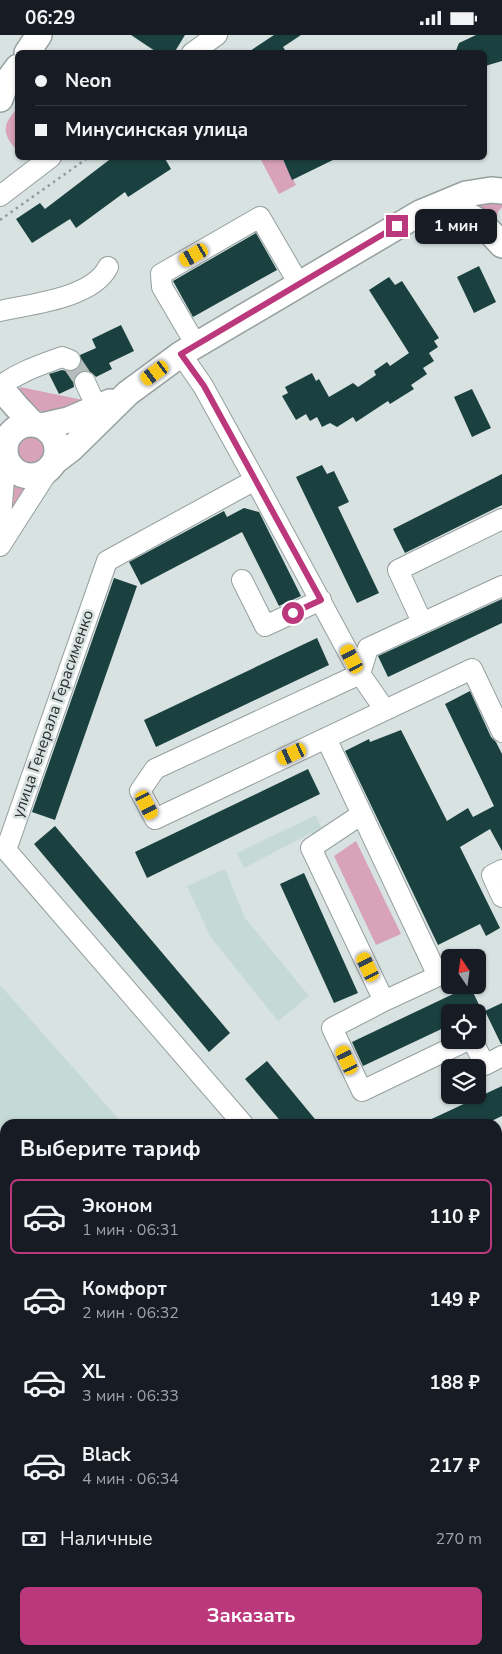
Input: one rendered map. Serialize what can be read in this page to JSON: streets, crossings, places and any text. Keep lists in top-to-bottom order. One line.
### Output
{"streets":{"street":["улица Генерала Герасименко"]},"north":"top","page":{"status":"06:29","banner":["Neon","Минусинская улица"],"bubble":"1 мин","heading":"Выберите тариф","list":[{"name":"Эконом","note":"1 мин · 06:31","value":"110 ₽"},{"name":"Комфорт","note":"2 мин · 06:32","value":"149 ₽"},{"name":"XL","note":"3 мин · 06:33","value":"188 ₽"},{"name":"Black","note":"4 мин · 06:34","value":"217 ₽"}],"pay":["Наличные","270 m"],"buttons":"Заказать"}}
